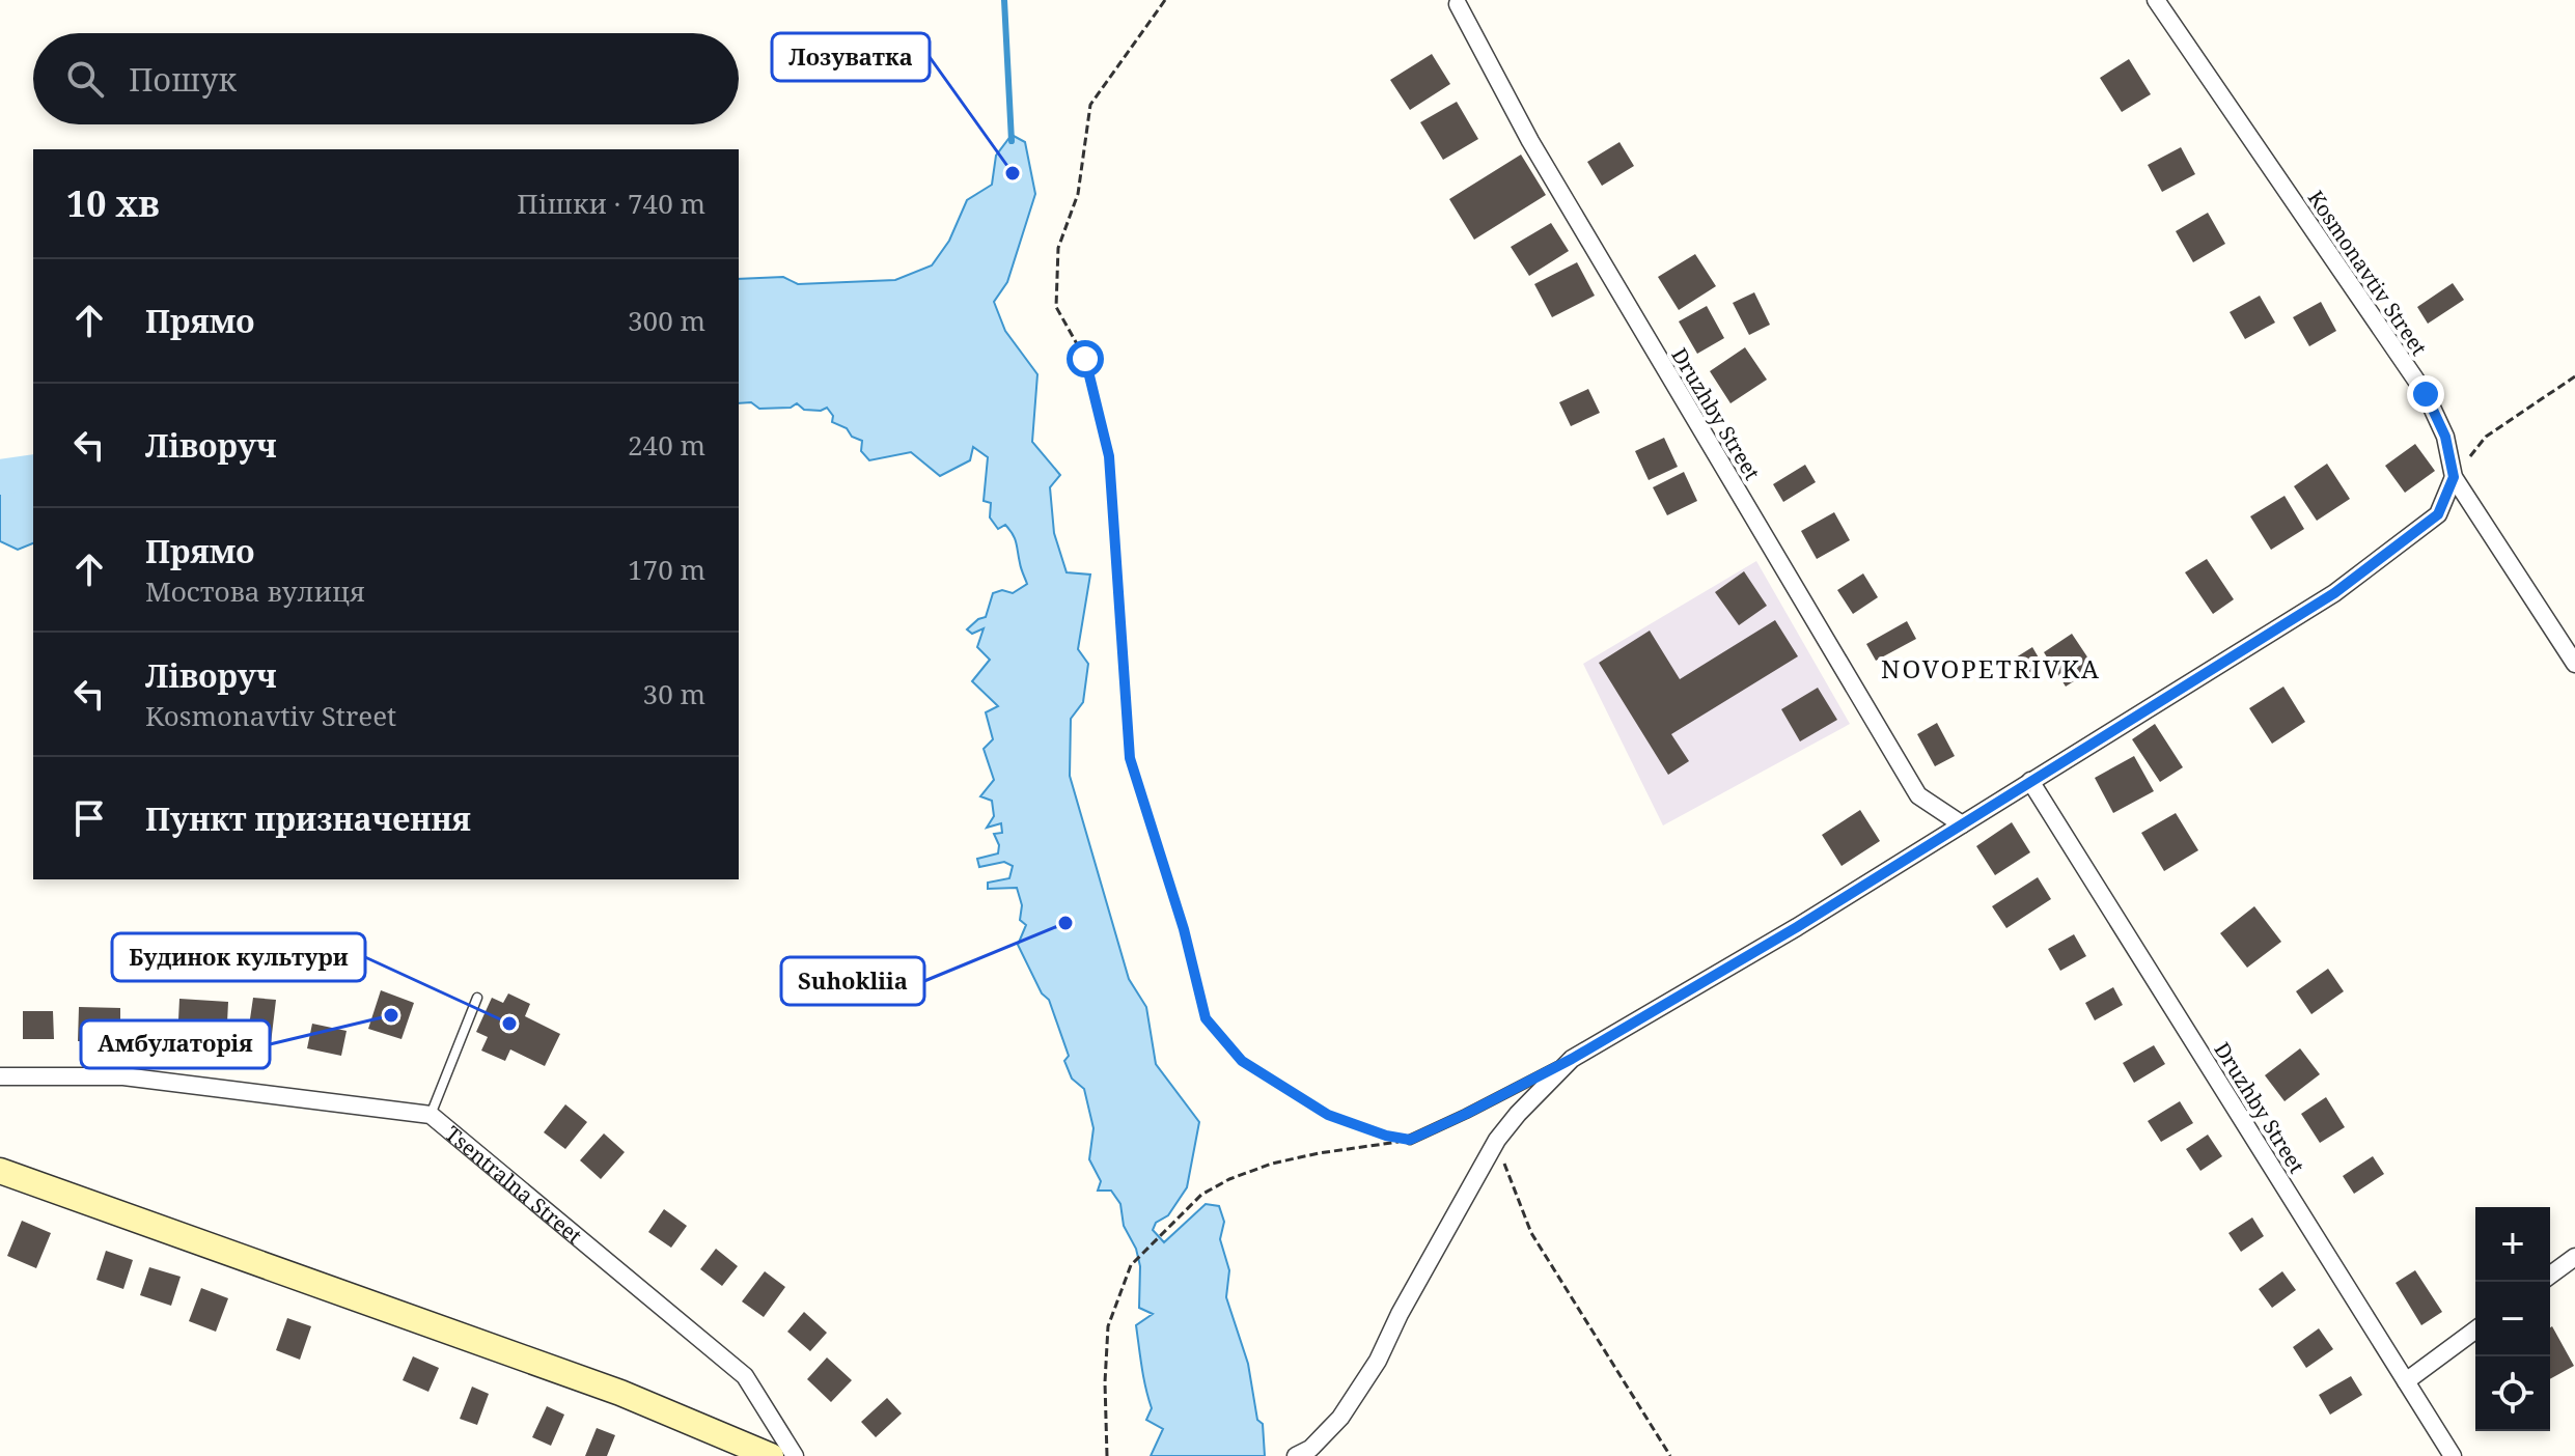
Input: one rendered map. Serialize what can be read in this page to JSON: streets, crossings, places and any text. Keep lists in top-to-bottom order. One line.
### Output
{"streets":{"street":["Kosmonavtiv Street","Druzhby Street","Tsentralna Street"]},"districts":["NOVOPETRIVKA"],"places":["Лозуватка","Suhokliia","Амбулаторія","Будинок культури"],"page":{"search":"Пошук","heading":["10 хв","Пішки · 740 m"],"list":[["Прямо","300 m"],["Ліворуч","240 m"],["Прямо","Мостова вулиця","170 m"],["Ліворуч","Kosmonavtiv Street","30 m"],"Пункт призначення"],"map_buttons":["+","−"]}}
